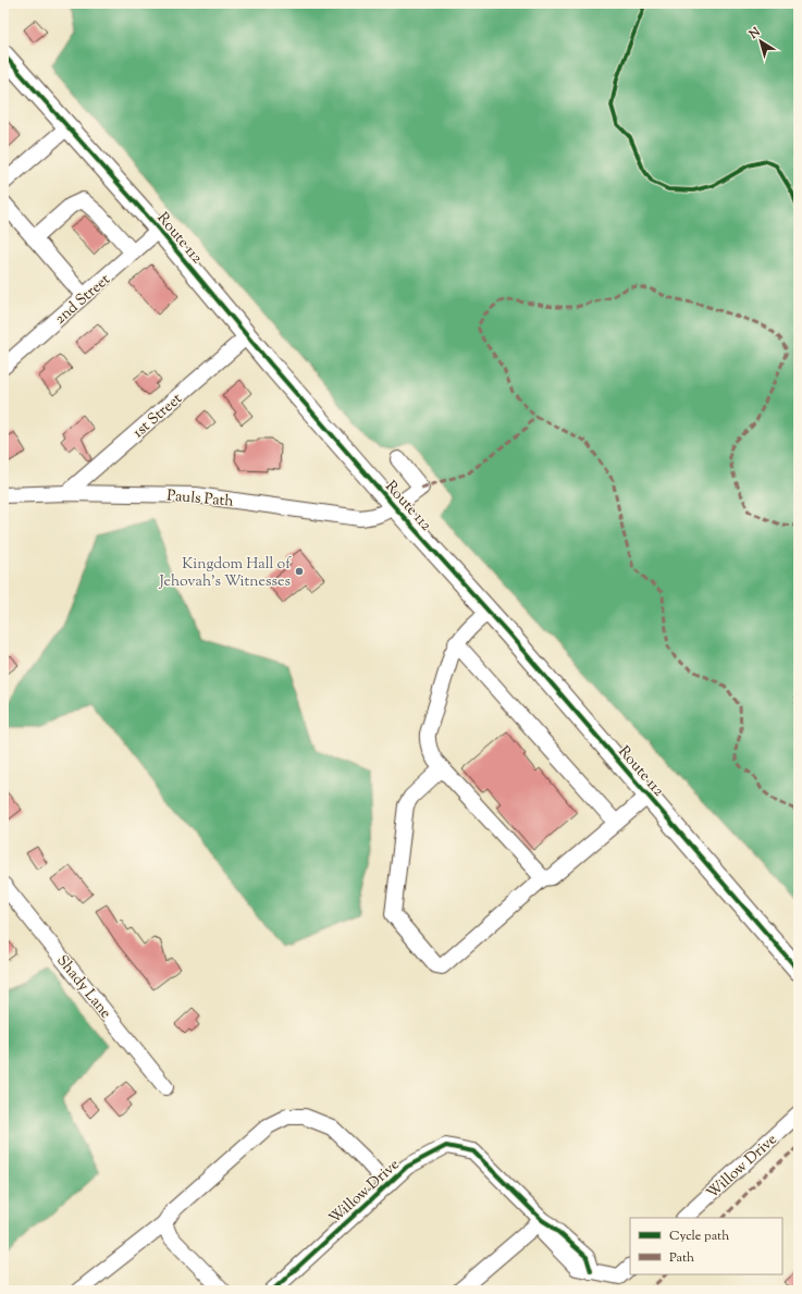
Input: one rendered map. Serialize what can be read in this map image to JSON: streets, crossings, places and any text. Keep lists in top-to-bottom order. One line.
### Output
{"streets":{"main road":["Route 112"],"street":["2nd Street","1st Street","Pauls Path","Shady Lane","Willow Drive"]},"crossings":[["Route 112","2nd Street"],["Route 112","1st Street"],["Route 112","Pauls Path"],["1st Street","Pauls Path"]],"places":["Kingdom Hall of Jehovah’s Witnesses"],"legend":["Cycle path","Path"],"north":"top left"}
